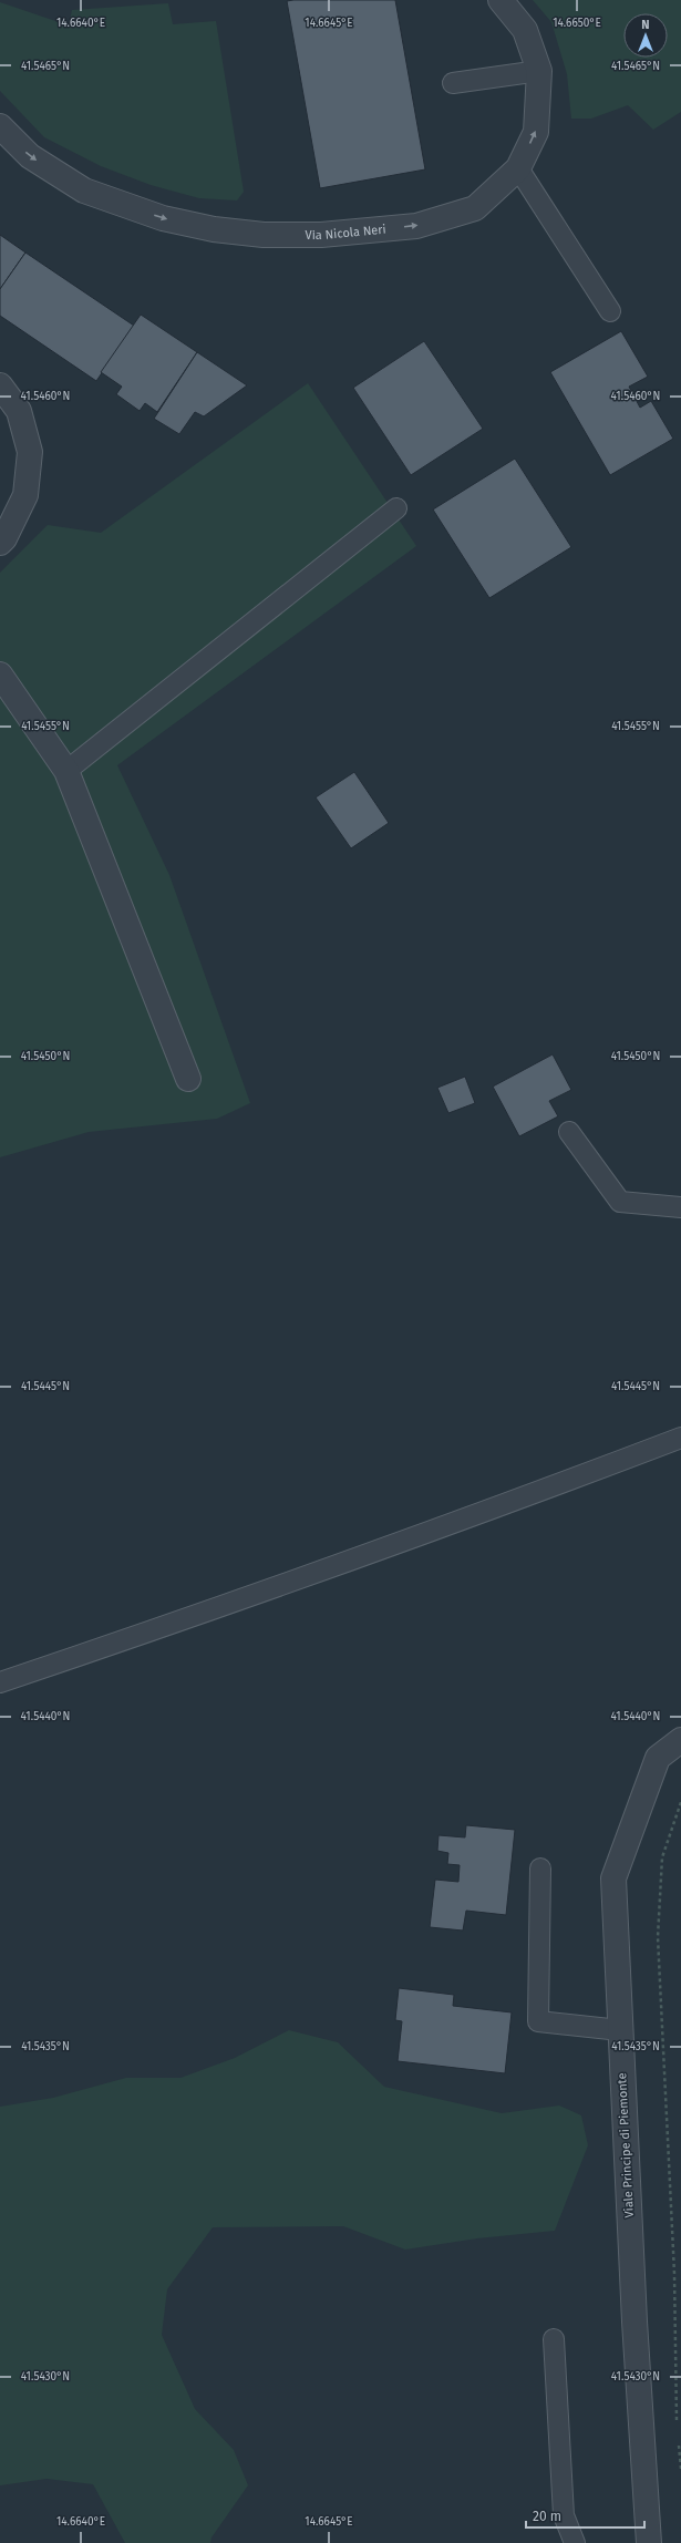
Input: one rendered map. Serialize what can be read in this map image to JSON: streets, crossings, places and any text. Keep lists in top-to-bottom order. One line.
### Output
{"streets":{"street":["Via Nicola Neri","Viale Principe di Piemonte"]},"one_way":["Via Nicola Neri"],"scale_bar":"20 m","north":"top","coordinates":["14.6640°E","14.6645°E","14.6650°E","41.5465°N","41.5460°N","41.5455°N","41.5450°N","41.5445°N","41.5440°N","41.5435°N","41.5430°N"]}
